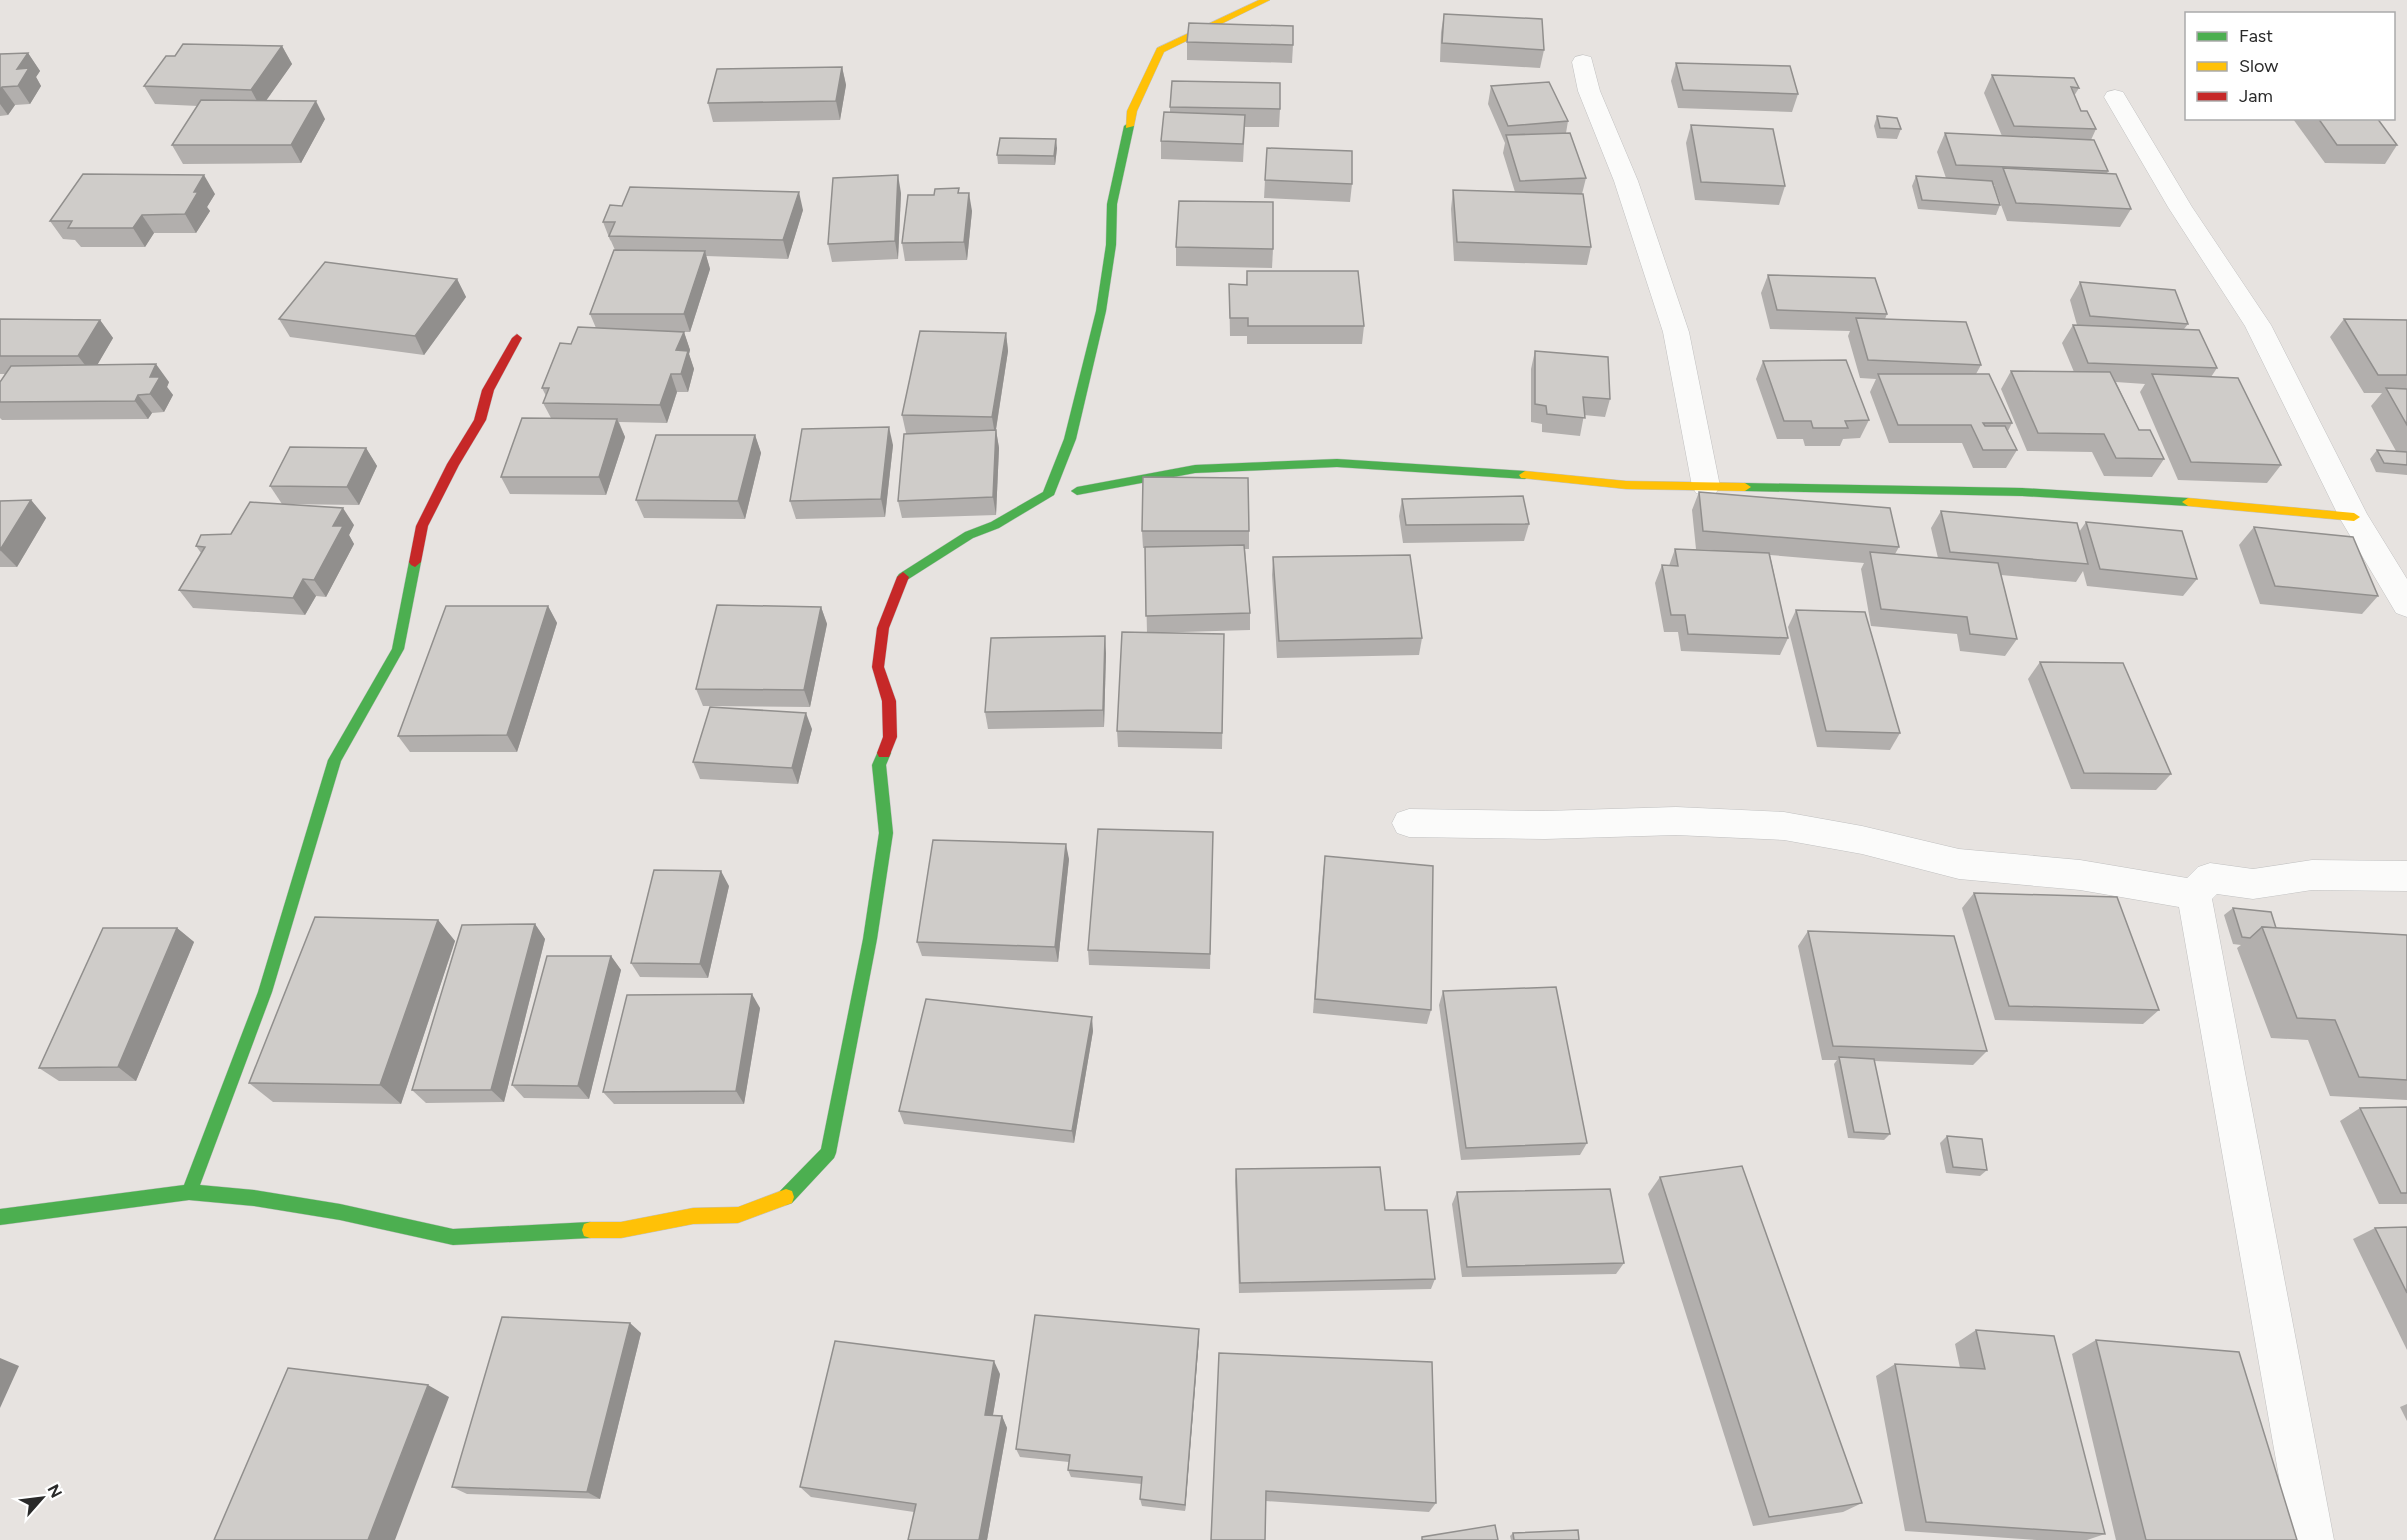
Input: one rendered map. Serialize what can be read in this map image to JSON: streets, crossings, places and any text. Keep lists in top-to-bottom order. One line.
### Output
{"legend":["Fast","Slow","Jam"],"north":"top right"}
